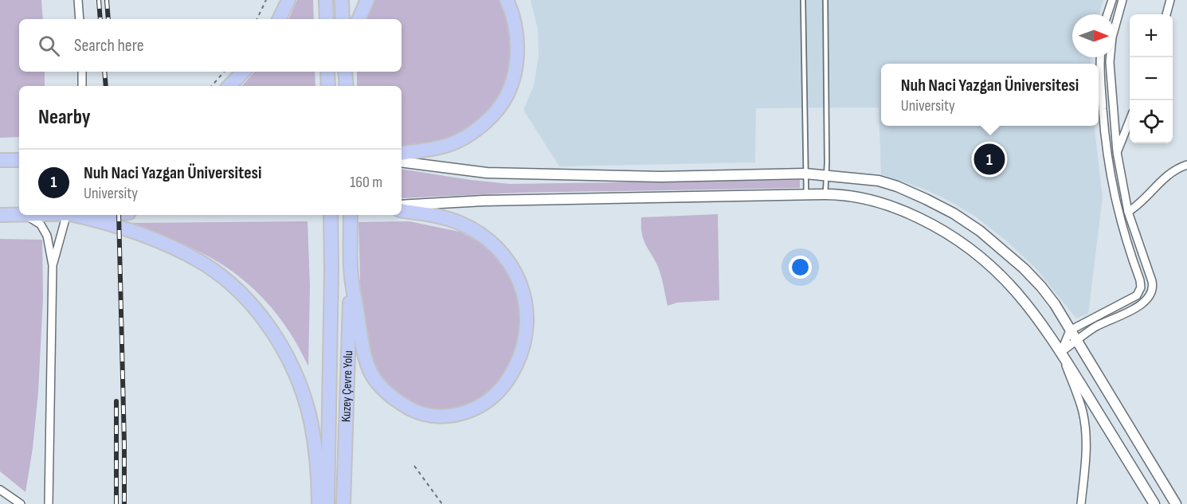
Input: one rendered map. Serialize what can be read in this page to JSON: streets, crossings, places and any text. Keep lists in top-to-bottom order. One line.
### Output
{"streets":{"highway":["Kuzey Çevre Yolu"]},"north":"right","page":{"map_buttons":["+","−"],"search":"Search here","popup":["Nuh Naci Yazgan Üniversitesi","University"],"heading":"Nearby","pins":"1","list":[{"mark":"1","name":"Nuh Naci Yazgan Üniversitesi","note":"University","value":"160 m"}]}}
